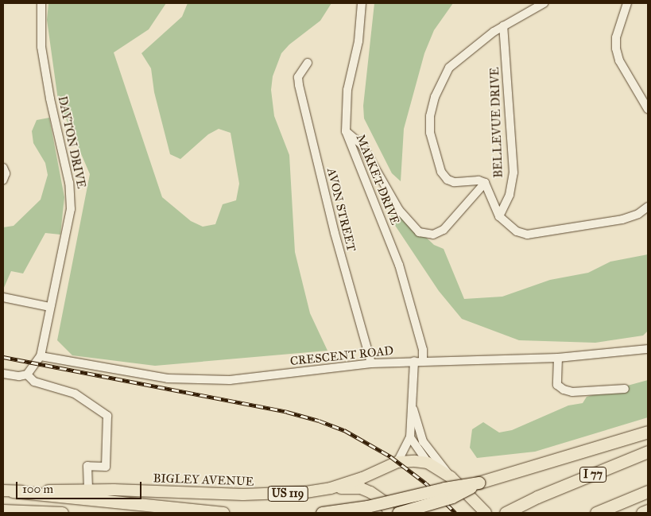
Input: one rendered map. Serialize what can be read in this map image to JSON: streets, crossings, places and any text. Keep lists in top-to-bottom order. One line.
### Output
{"streets":{"highway":["I 77"],"main road":["BIGLEY AVENUE","US 119"],"street":["BELLEVUE DRIVE","DAYTON DRIVE","MARKET DRIVE","AVON STREET","CRESCENT ROAD"]},"crossings":[["DAYTON DRIVE","CRESCENT ROAD"],["MARKET DRIVE","CRESCENT ROAD"],["AVON STREET","CRESCENT ROAD"]],"scale_bar":"100 m"}
